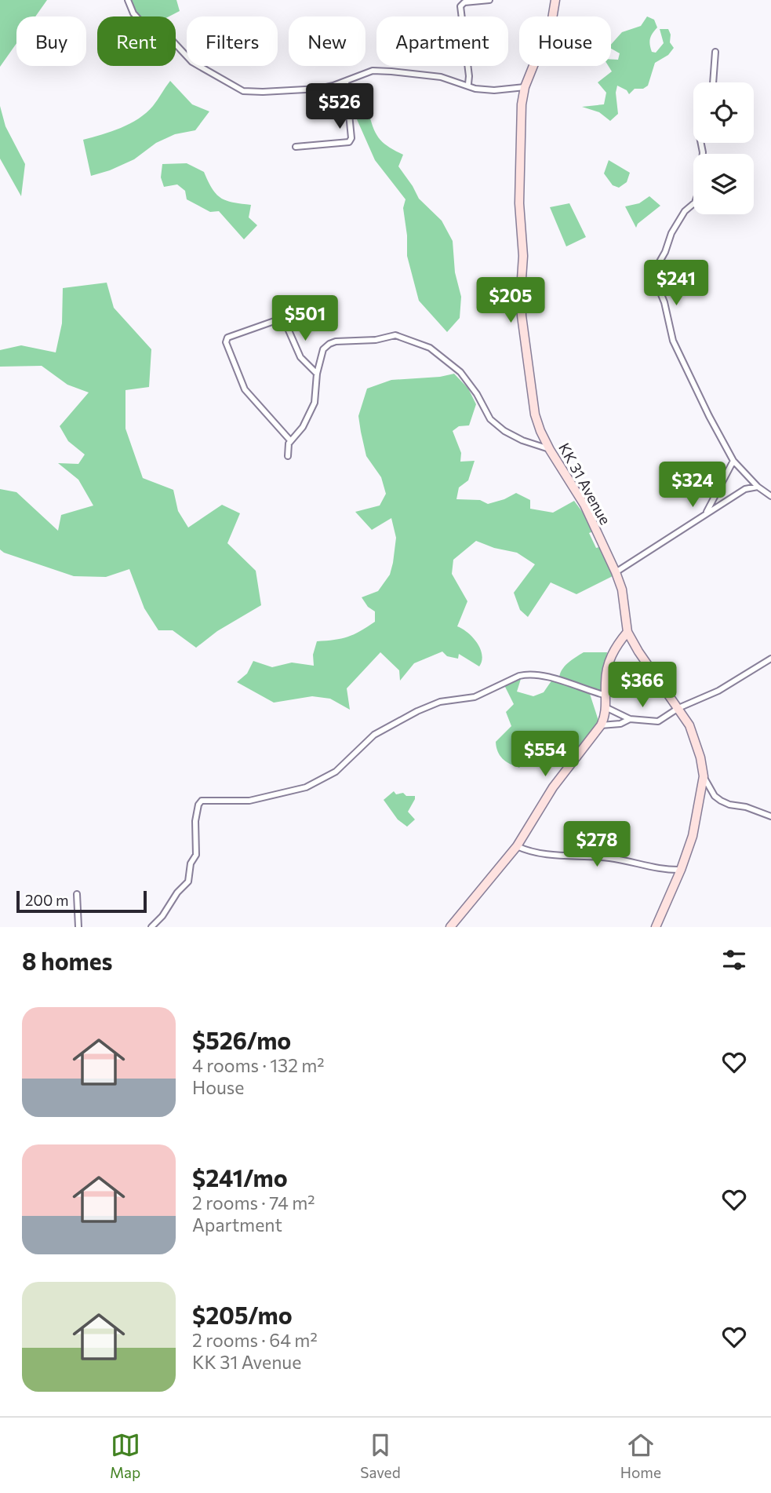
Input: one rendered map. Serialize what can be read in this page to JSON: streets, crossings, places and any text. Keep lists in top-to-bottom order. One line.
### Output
{"streets":{"main road":["KK 31 Avenue"]},"scale_bar":"200 m","page":{"chip":["Buy","Rent","Filters","New","Apartment","House"],"price":["$526","$241","$205","$501","$324","$366","$554","$278"],"scale":"200 m","heading":"8 homes","list":[{"name":"$526/mo","note":"4 rooms · 132 m² · House"},{"name":"$241/mo","note":"2 rooms · 74 m² · Apartment"},{"name":"$205/mo","note":"2 rooms · 64 m² · KK 31 Avenue"}],"tabs":["Map","Saved","Home"]}}
